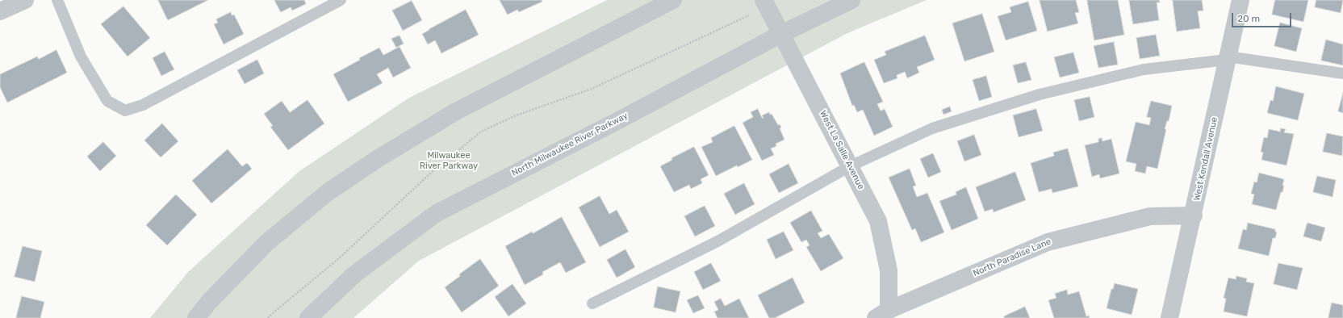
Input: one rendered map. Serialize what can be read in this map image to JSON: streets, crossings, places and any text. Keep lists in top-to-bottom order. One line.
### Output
{"streets":{"street":["North Milwaukee River Parkway","West La Salle Avenue","West Kendall Avenue","North Paradise Lane"]},"crossings":[["North Milwaukee River Parkway","West La Salle Avenue"],["West La Salle Avenue","North Paradise Lane"],["West Kendall Avenue","North Paradise Lane"]],"parks":["Milwaukee River Parkway"],"scale_bar":"20 m"}
